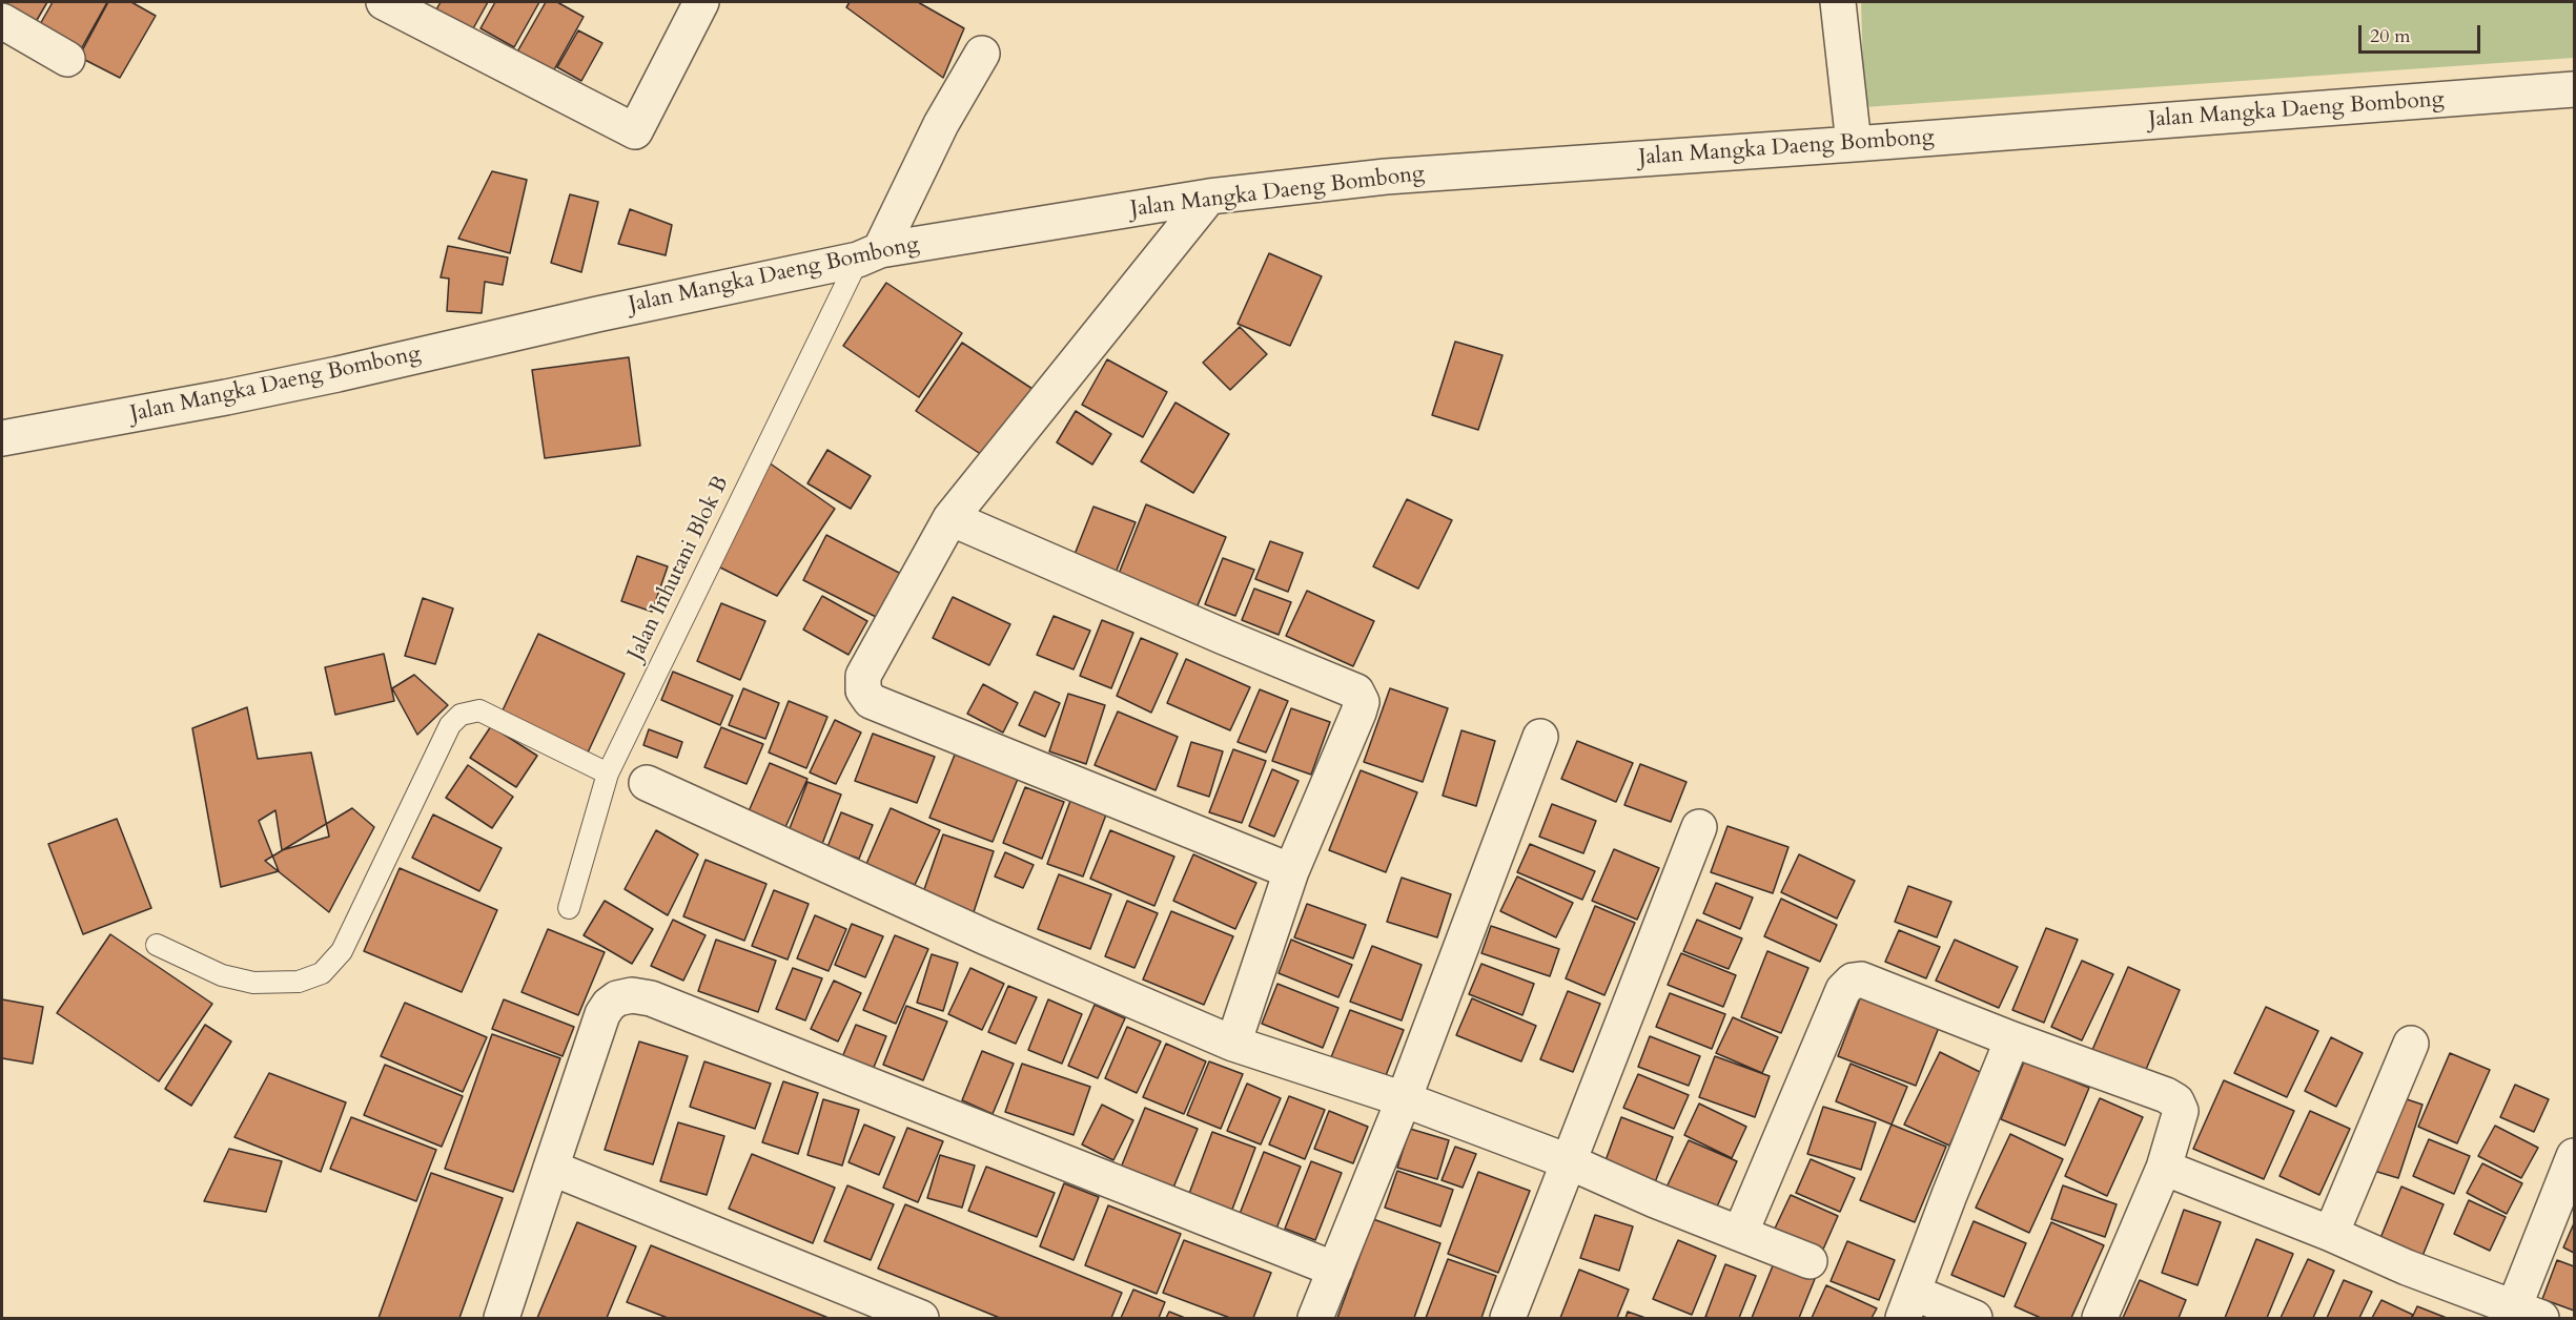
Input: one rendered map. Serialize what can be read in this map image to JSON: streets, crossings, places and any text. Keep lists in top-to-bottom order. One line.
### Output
{"streets":{"street":["Jalan Mangka Daeng Bombong"],"lane":["Jalan Inhutani Blok B"]},"crossings":[["Jalan Mangka Daeng Bombong","Jalan Inhutani Blok B"]],"scale_bar":"20 m"}
